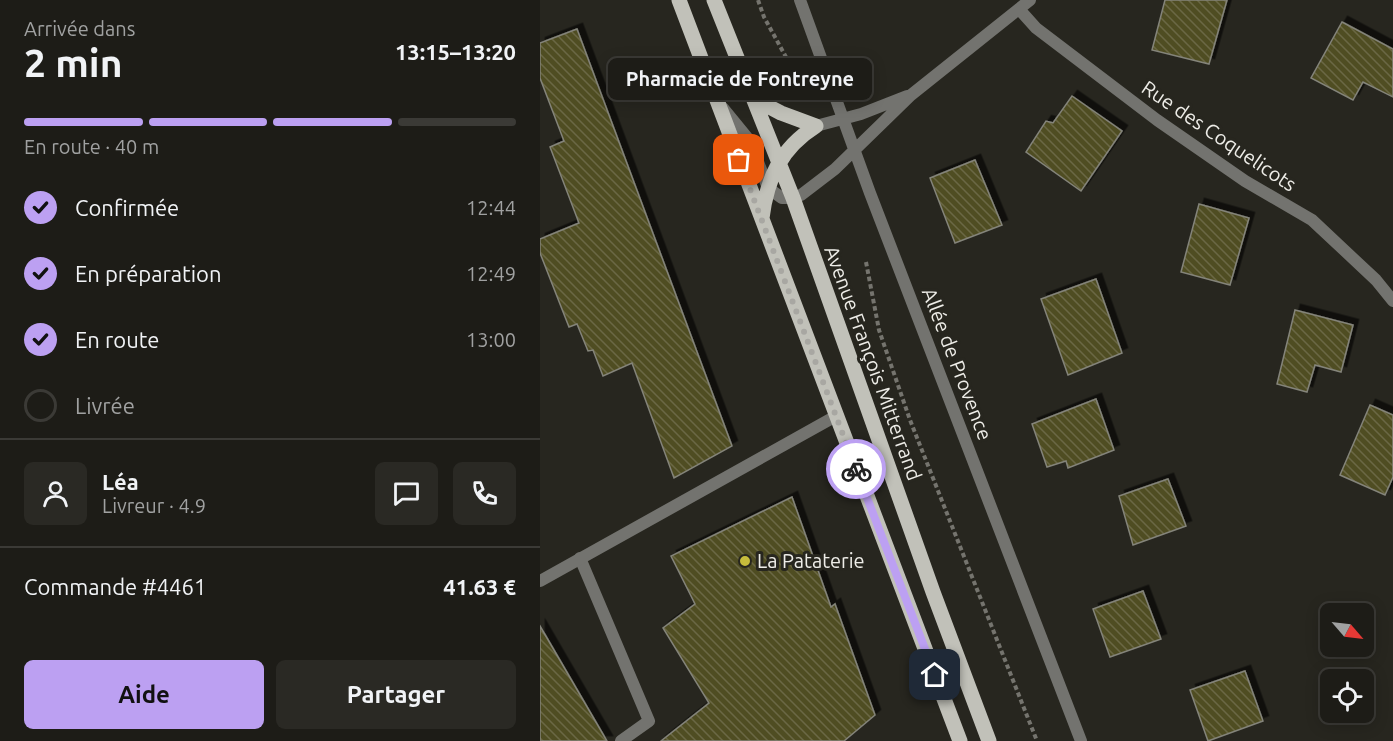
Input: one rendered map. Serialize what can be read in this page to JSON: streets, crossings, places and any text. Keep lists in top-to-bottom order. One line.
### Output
{"streets":{"main road":["Avenue François Mitterrand"],"street":["Rue des Coquelicots","Allée de Provence"]},"places":["Pharmacie de Fontreyne","La Pataterie"],"north":"bottom right","page":{"heading":["2 min","Arrivée dans","13:15–13:20"],"panel":["Léa","Livreur · 4.9","Commande #4461","41.63 €"],"bubble":"Pharmacie de Fontreyne","bar":"En route · 40 m","list":[["Confirmée","12:44"],["En préparation","12:49"],["En route","13:00"],"Livrée"],"buttons":["Aide","Partager"]}}
